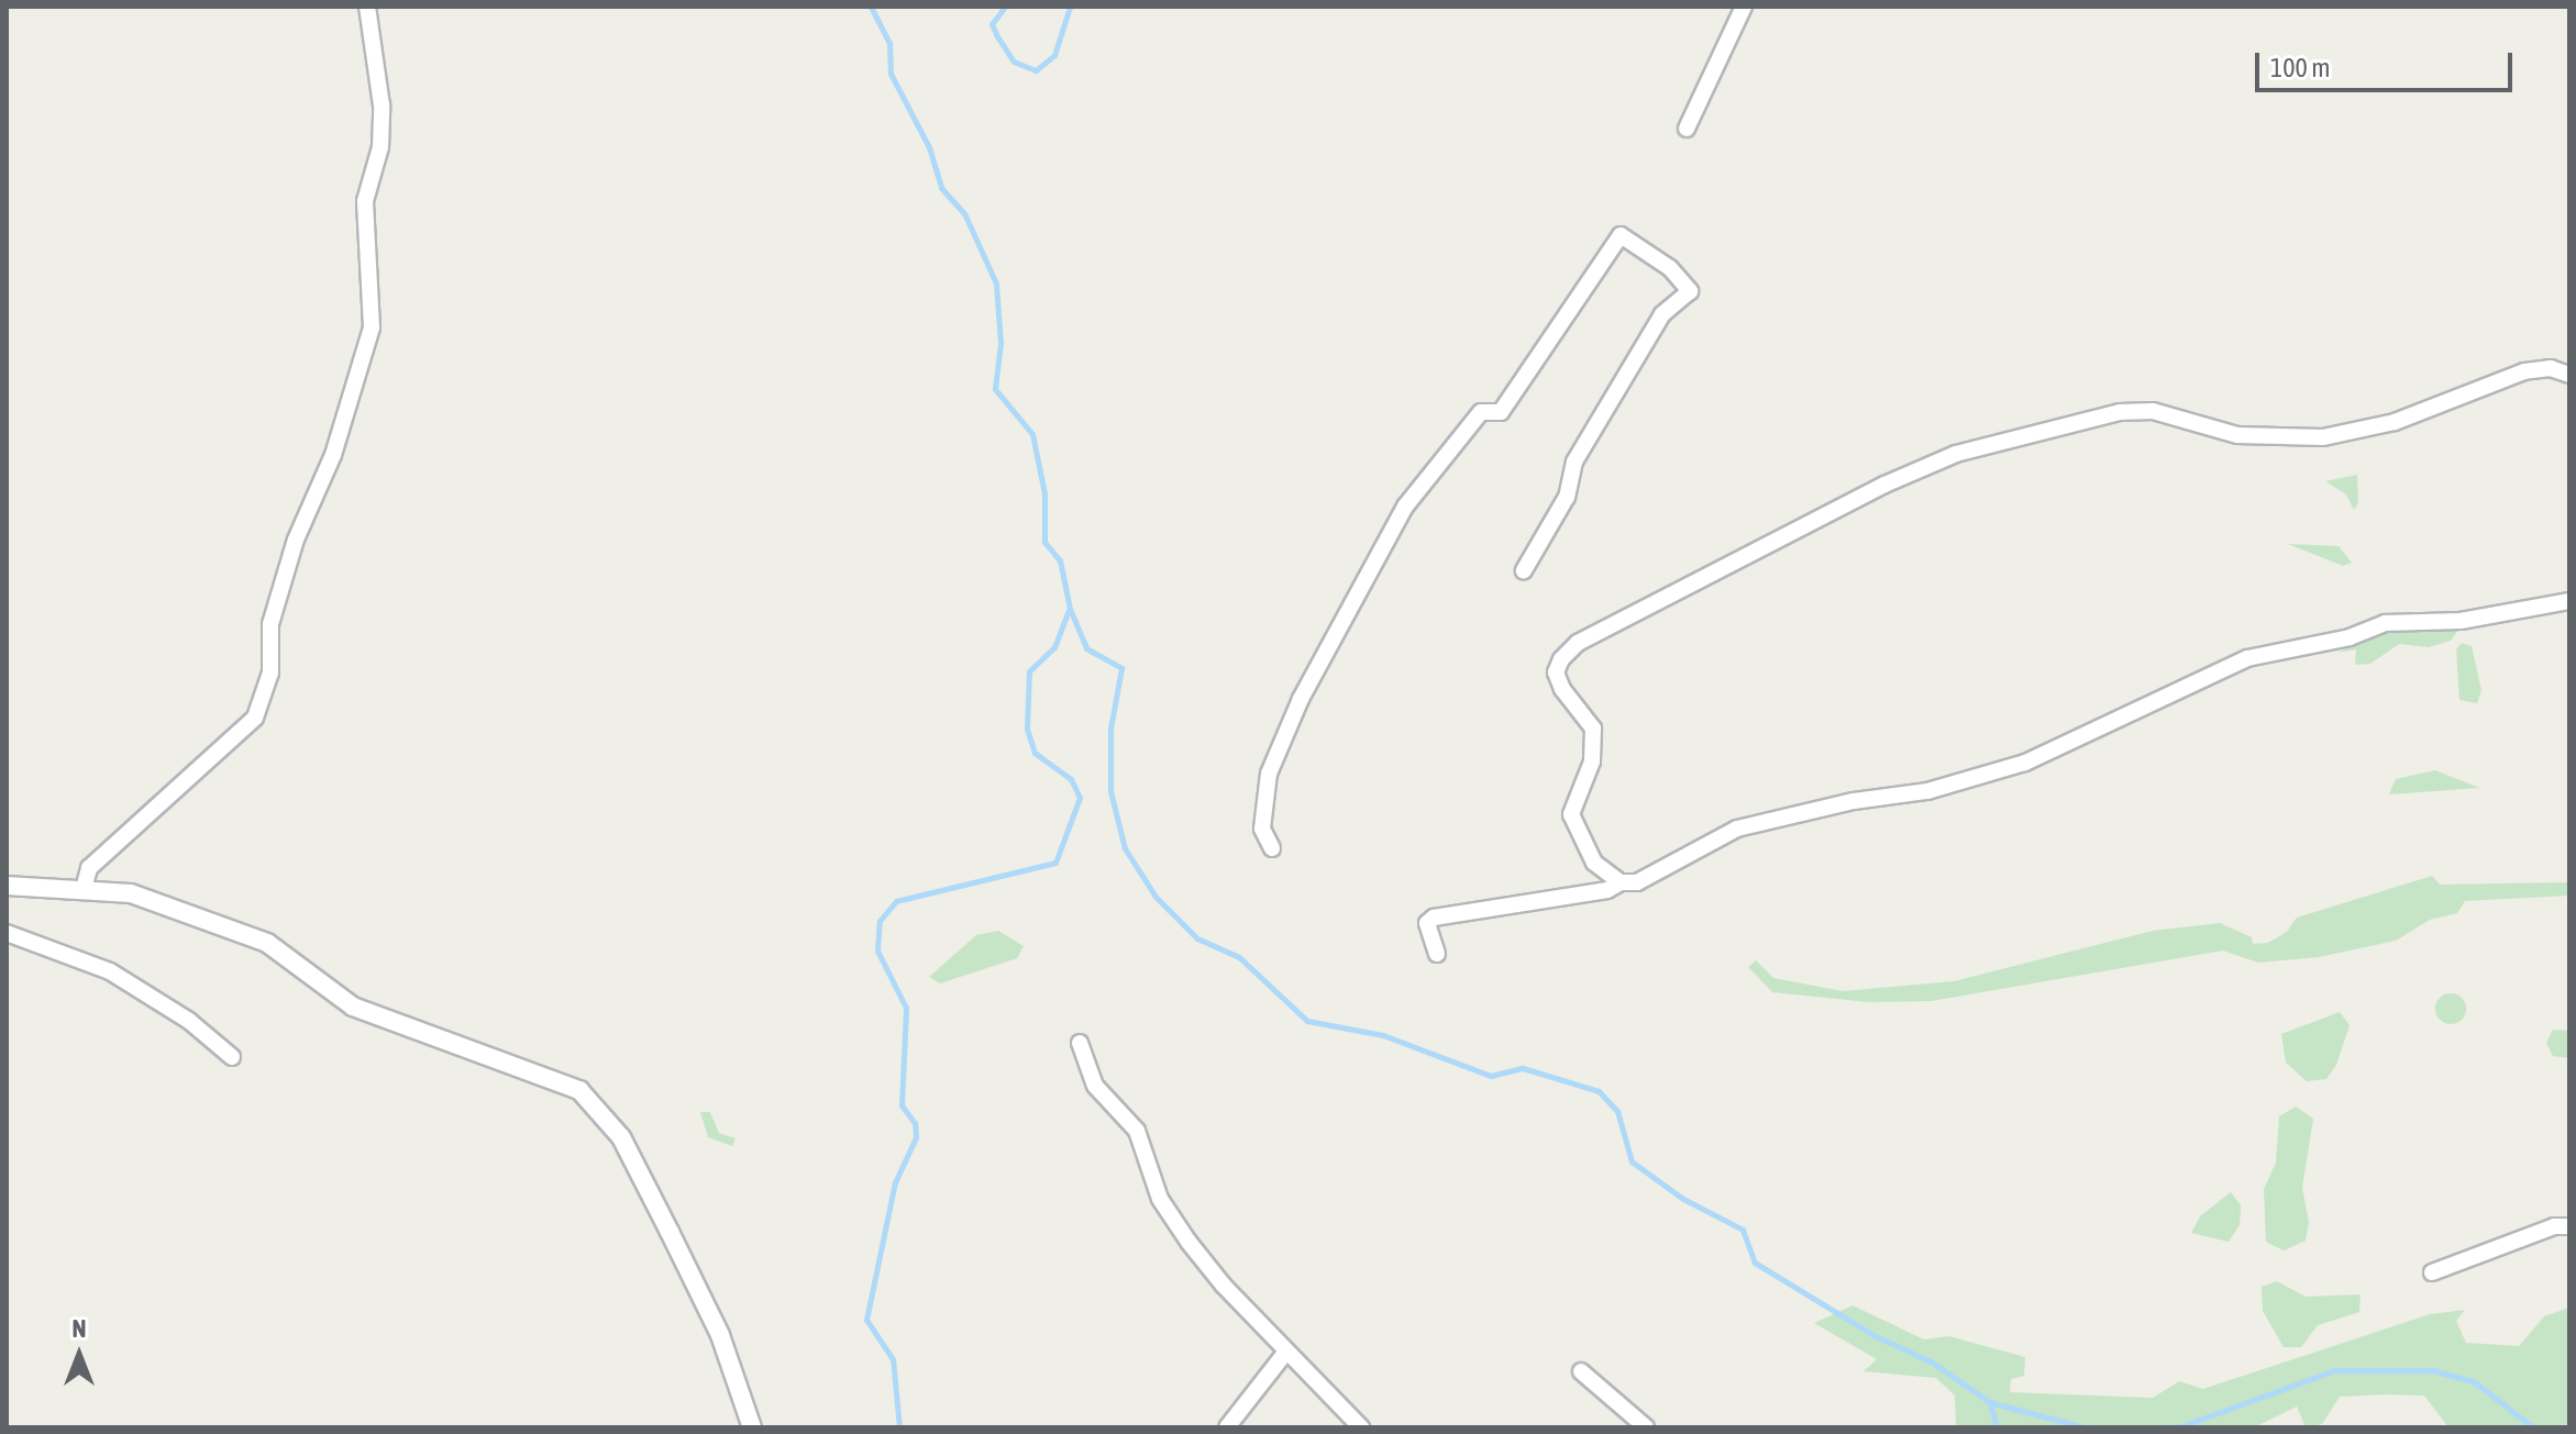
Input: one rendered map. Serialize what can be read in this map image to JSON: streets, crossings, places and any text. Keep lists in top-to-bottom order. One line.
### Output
{"scale_bar":"100 m","north":"top"}
